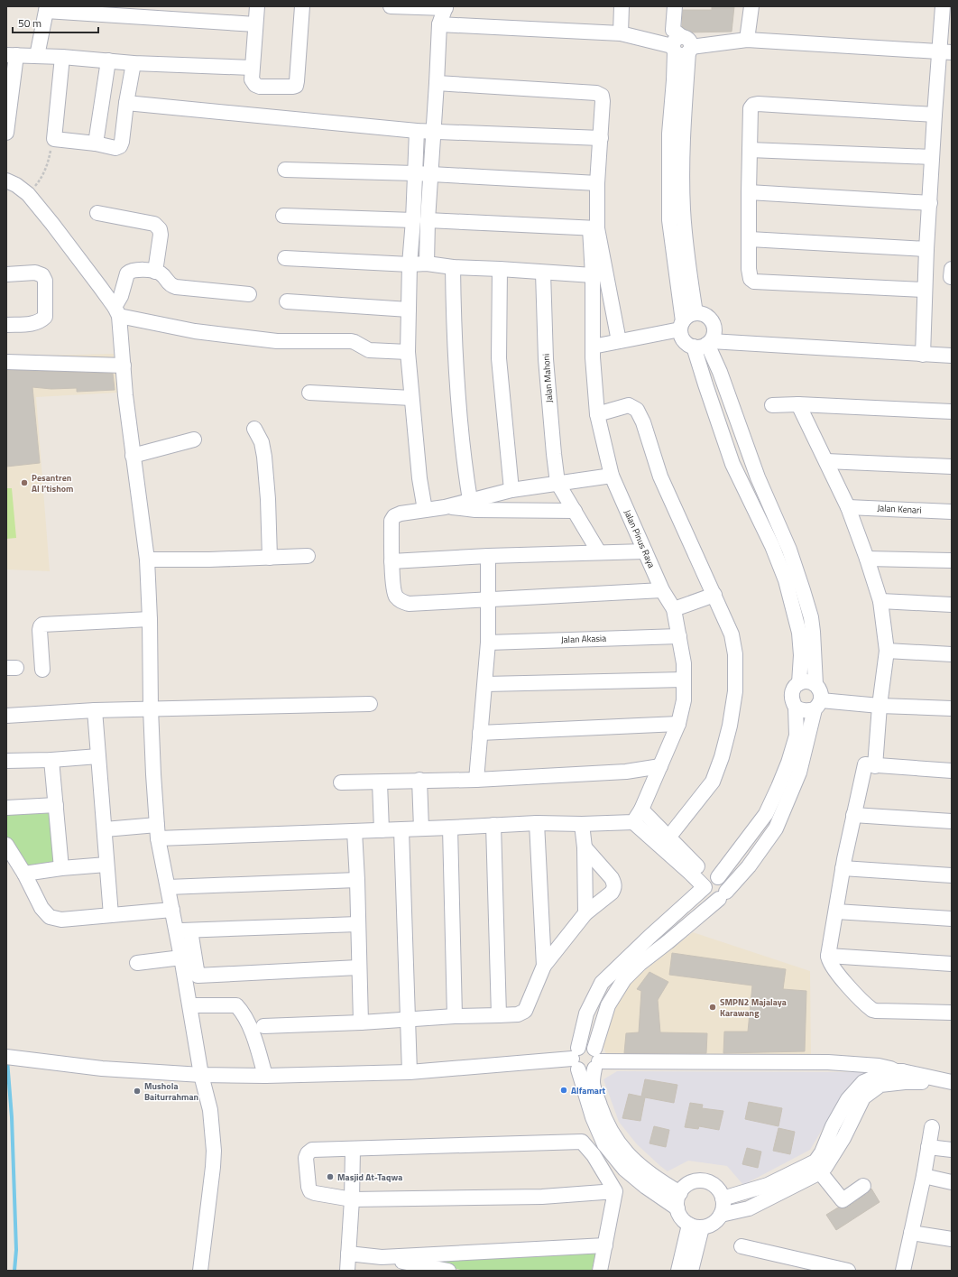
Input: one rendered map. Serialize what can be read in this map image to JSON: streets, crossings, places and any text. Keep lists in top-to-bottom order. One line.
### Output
{"streets":{"street":["Jalan Mahoni","Jalan Kenari","Jalan Pinus Raya","Jalan Akasia"]},"crossings":[["Jalan Pinus Raya","Jalan Akasia"]],"places":["Pesantren Al I’tishom","SMPN2 Majalaya Karawang","Alfamart","Mushola Baiturrahman","Masjid At-Taqwa"],"scale_bar":"50 m"}
